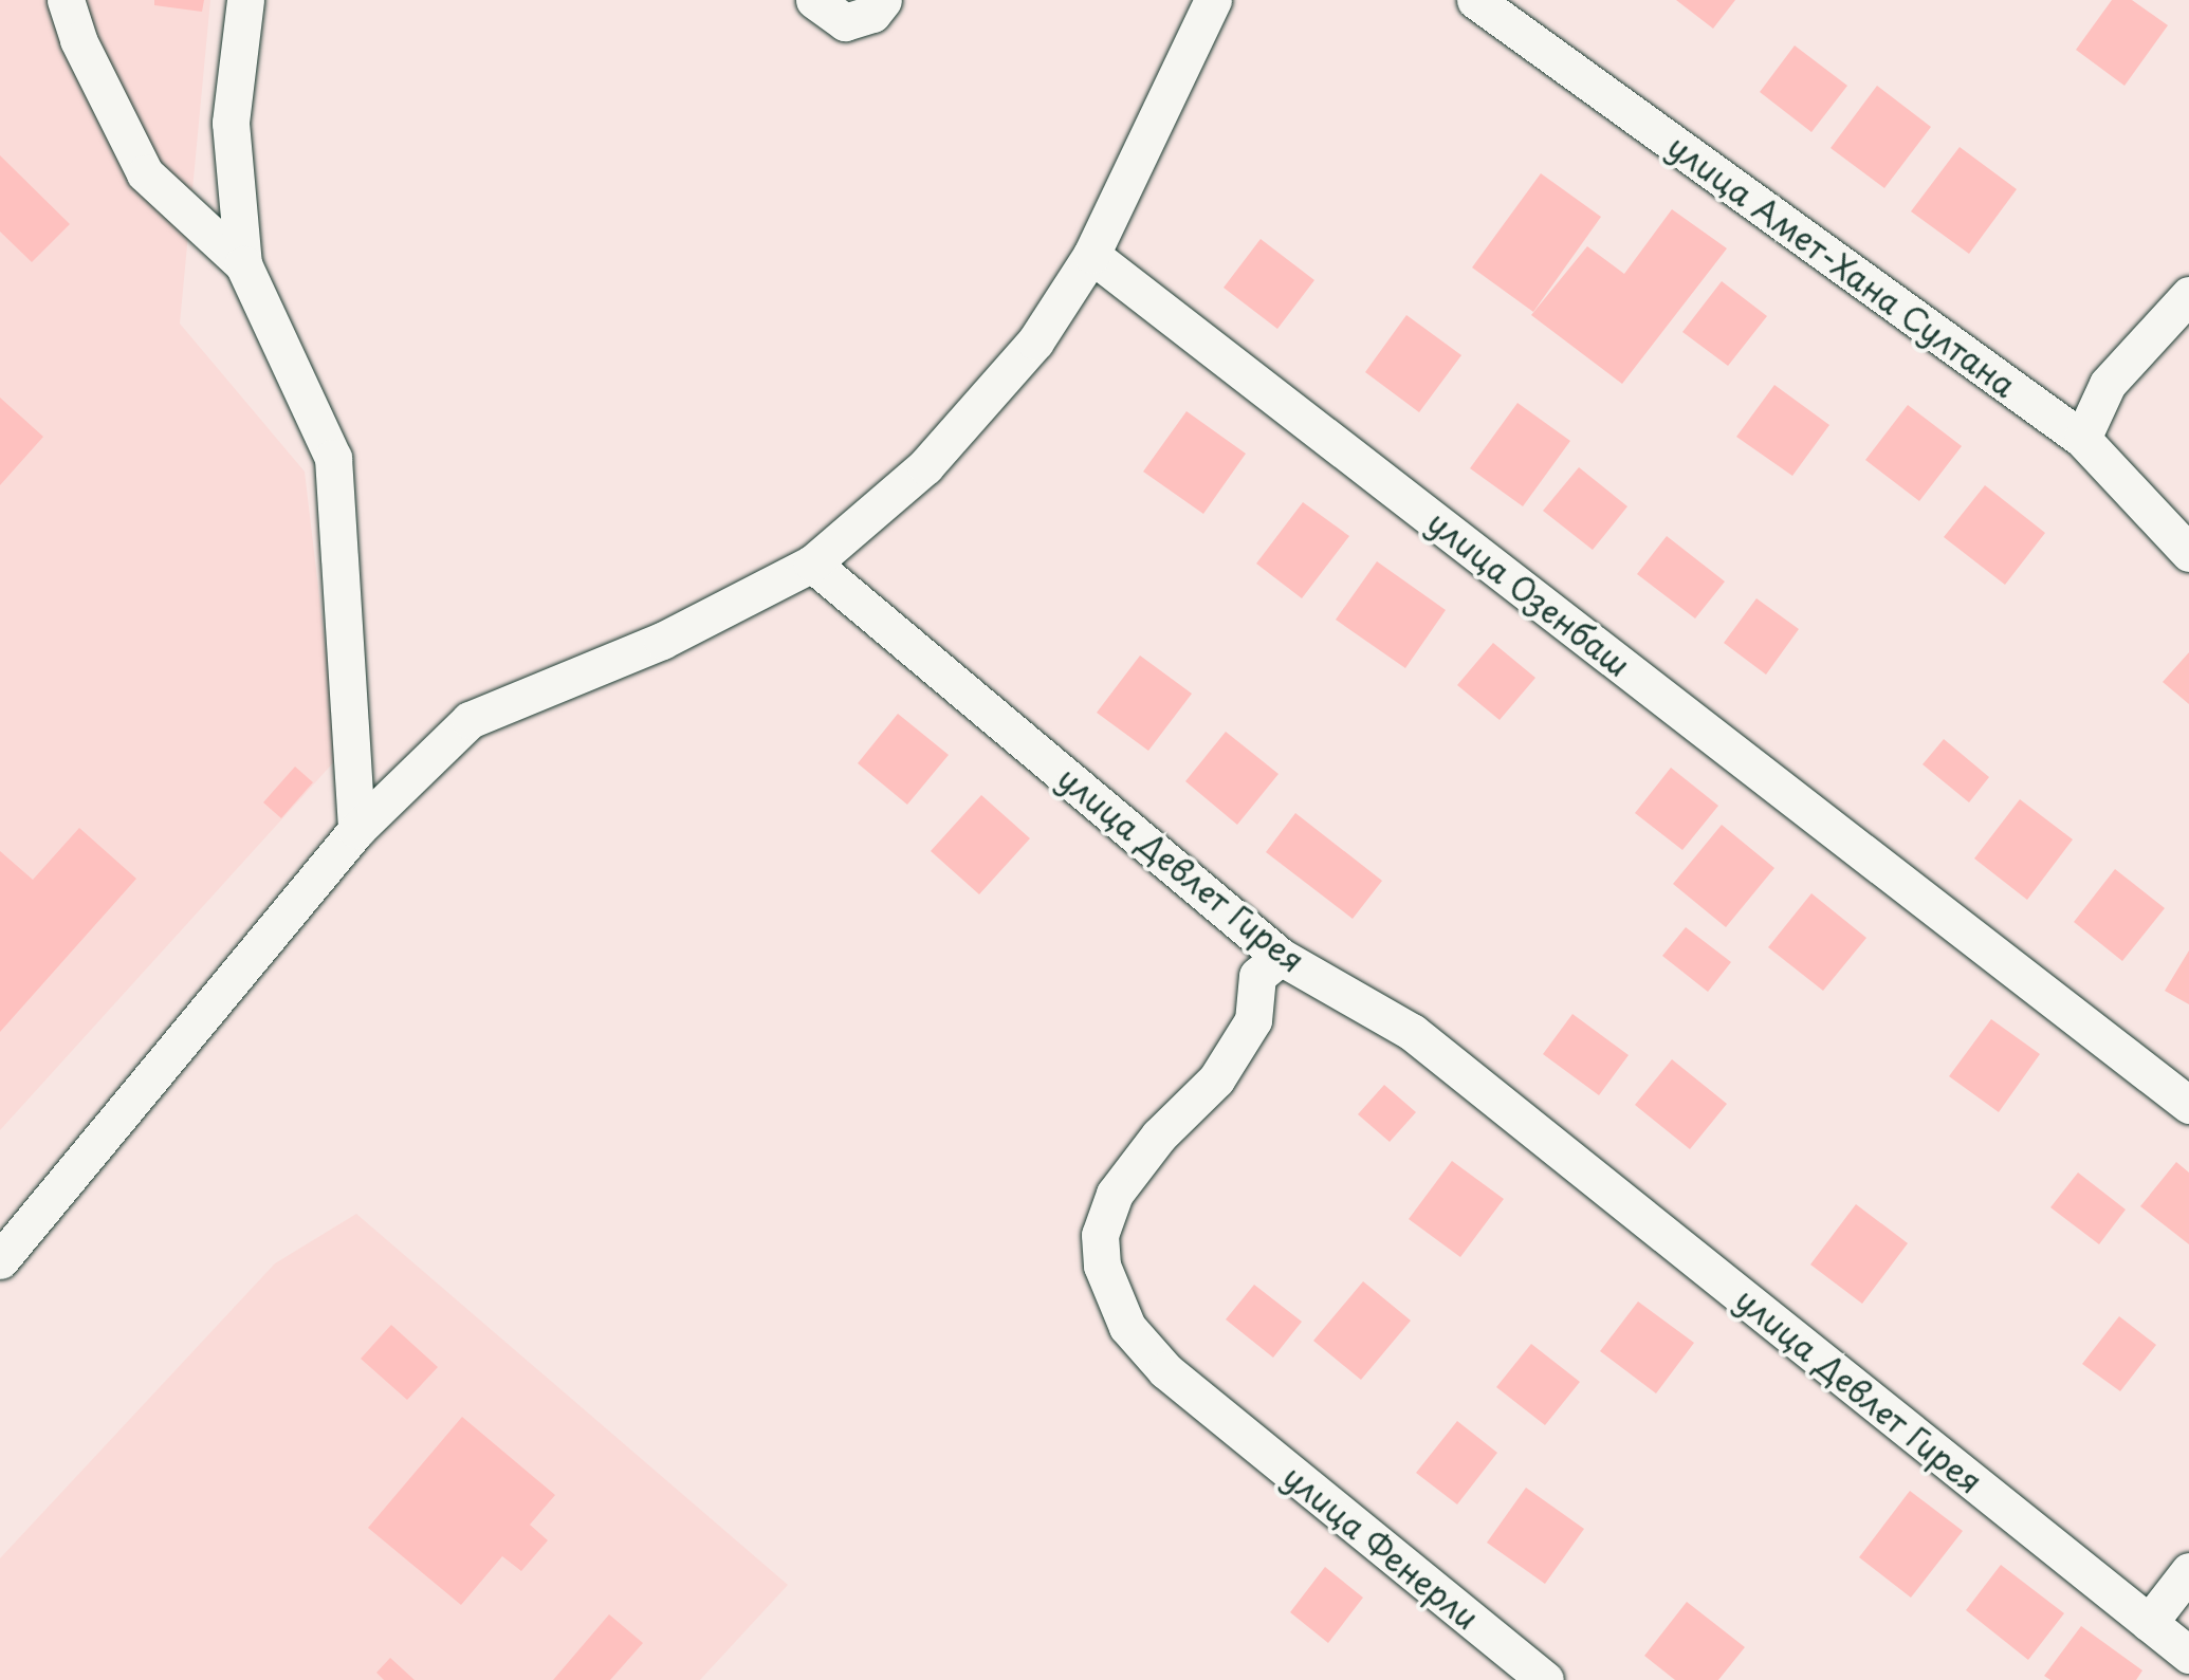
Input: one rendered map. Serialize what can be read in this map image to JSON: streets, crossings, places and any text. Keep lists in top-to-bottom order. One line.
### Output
{"streets":{"street":["улица Амет-Хана Султана","улица Озенбаш","улица Девлет Гирея","улица Фенерли"]},"crossings":[["улица Девлет Гирея","улица Фенерли"]]}
